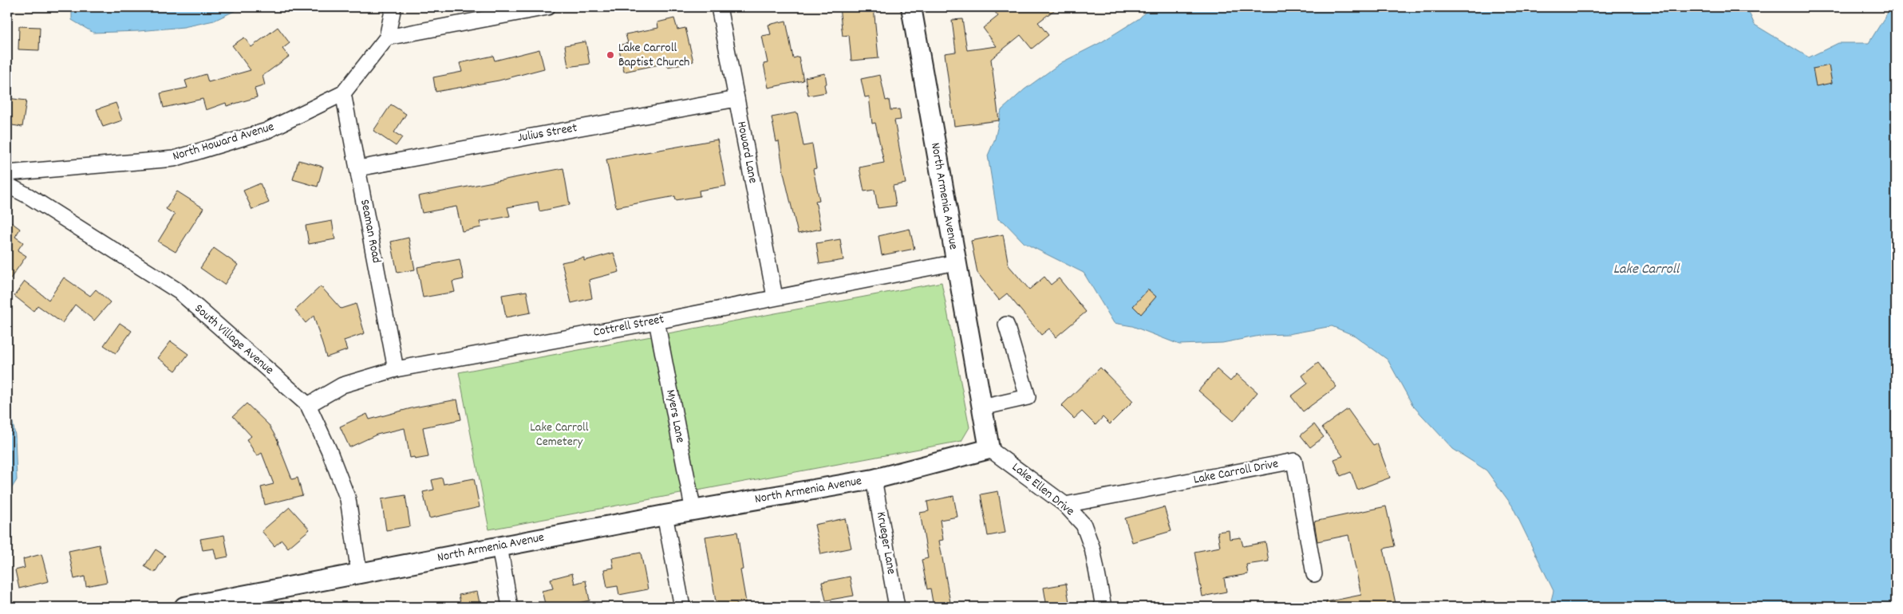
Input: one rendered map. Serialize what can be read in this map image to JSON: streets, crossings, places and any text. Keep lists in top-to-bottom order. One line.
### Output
{"streets":{"main road":["North Armenia Avenue"],"street":["Julius Street","North Howard Avenue","Howard Lane","Seaman Road","Cottrell Street","South Village Avenue","Myers Lane","Lake Carroll Drive","Lake Ellen Drive","Krueger Lane"]},"crossings":[["Julius Street","Howard Lane"],["Julius Street","Seaman Road"],["North Howard Avenue","Seaman Road"],["Howard Lane","Cottrell Street"],["North Armenia Avenue","Cottrell Street"],["North Armenia Avenue","South Village Avenue"],["North Armenia Avenue","Myers Lane"],["North Armenia Avenue","Lake Ellen Drive"],["North Armenia Avenue","Krueger Lane"],["Seaman Road","Cottrell Street"],["Cottrell Street","South Village Avenue"],["Cottrell Street","Myers Lane"],["Lake Carroll Drive","Lake Ellen Drive"]],"water":["Lake Carroll"],"parks":["Lake Carroll Cemetery"],"places":["Lake Carroll Baptist Church"]}
